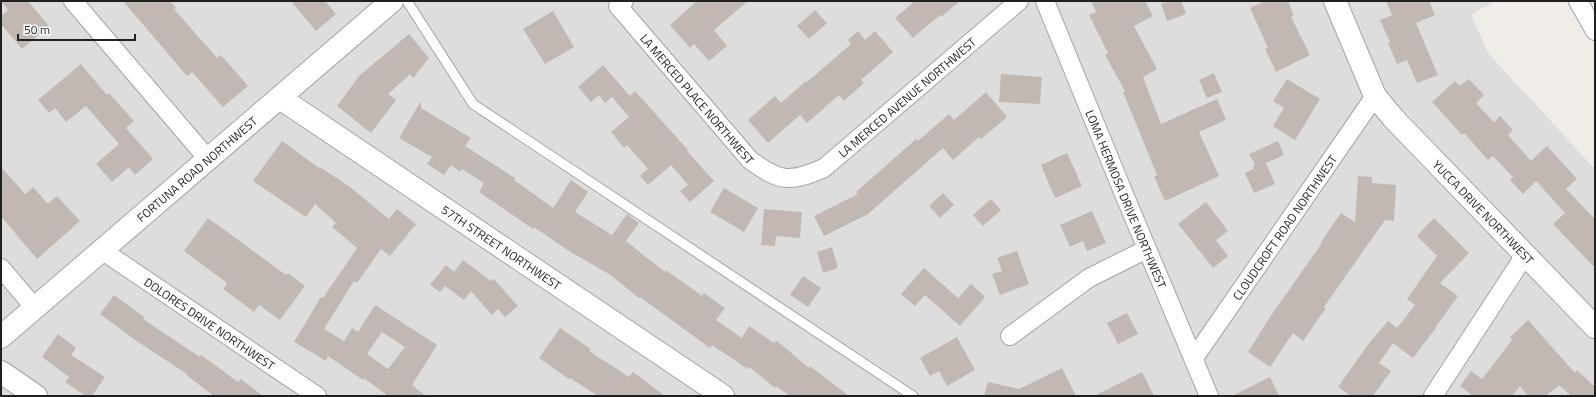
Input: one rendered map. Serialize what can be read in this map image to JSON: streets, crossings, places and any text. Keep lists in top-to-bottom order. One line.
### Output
{"streets":{"street":["LA MERCED AVENUE NORTHWEST","LA MERCED PLACE NORTHWEST","FORTUNA ROAD NORTHWEST","LOMA HERMOSA DRIVE NORTHWEST","YUCCA DRIVE NORTHWEST","CLOUDCROFT ROAD NORTHWEST","57TH STREET NORTHWEST","DOLORES DRIVE NORTHWEST"]},"crossings":[["LA MERCED AVENUE NORTHWEST","LA MERCED PLACE NORTHWEST"],["FORTUNA ROAD NORTHWEST","57TH STREET NORTHWEST"],["FORTUNA ROAD NORTHWEST","DOLORES DRIVE NORTHWEST"],["LOMA HERMOSA DRIVE NORTHWEST","CLOUDCROFT ROAD NORTHWEST"],["YUCCA DRIVE NORTHWEST","CLOUDCROFT ROAD NORTHWEST"]],"scale_bar":"50 m"}
